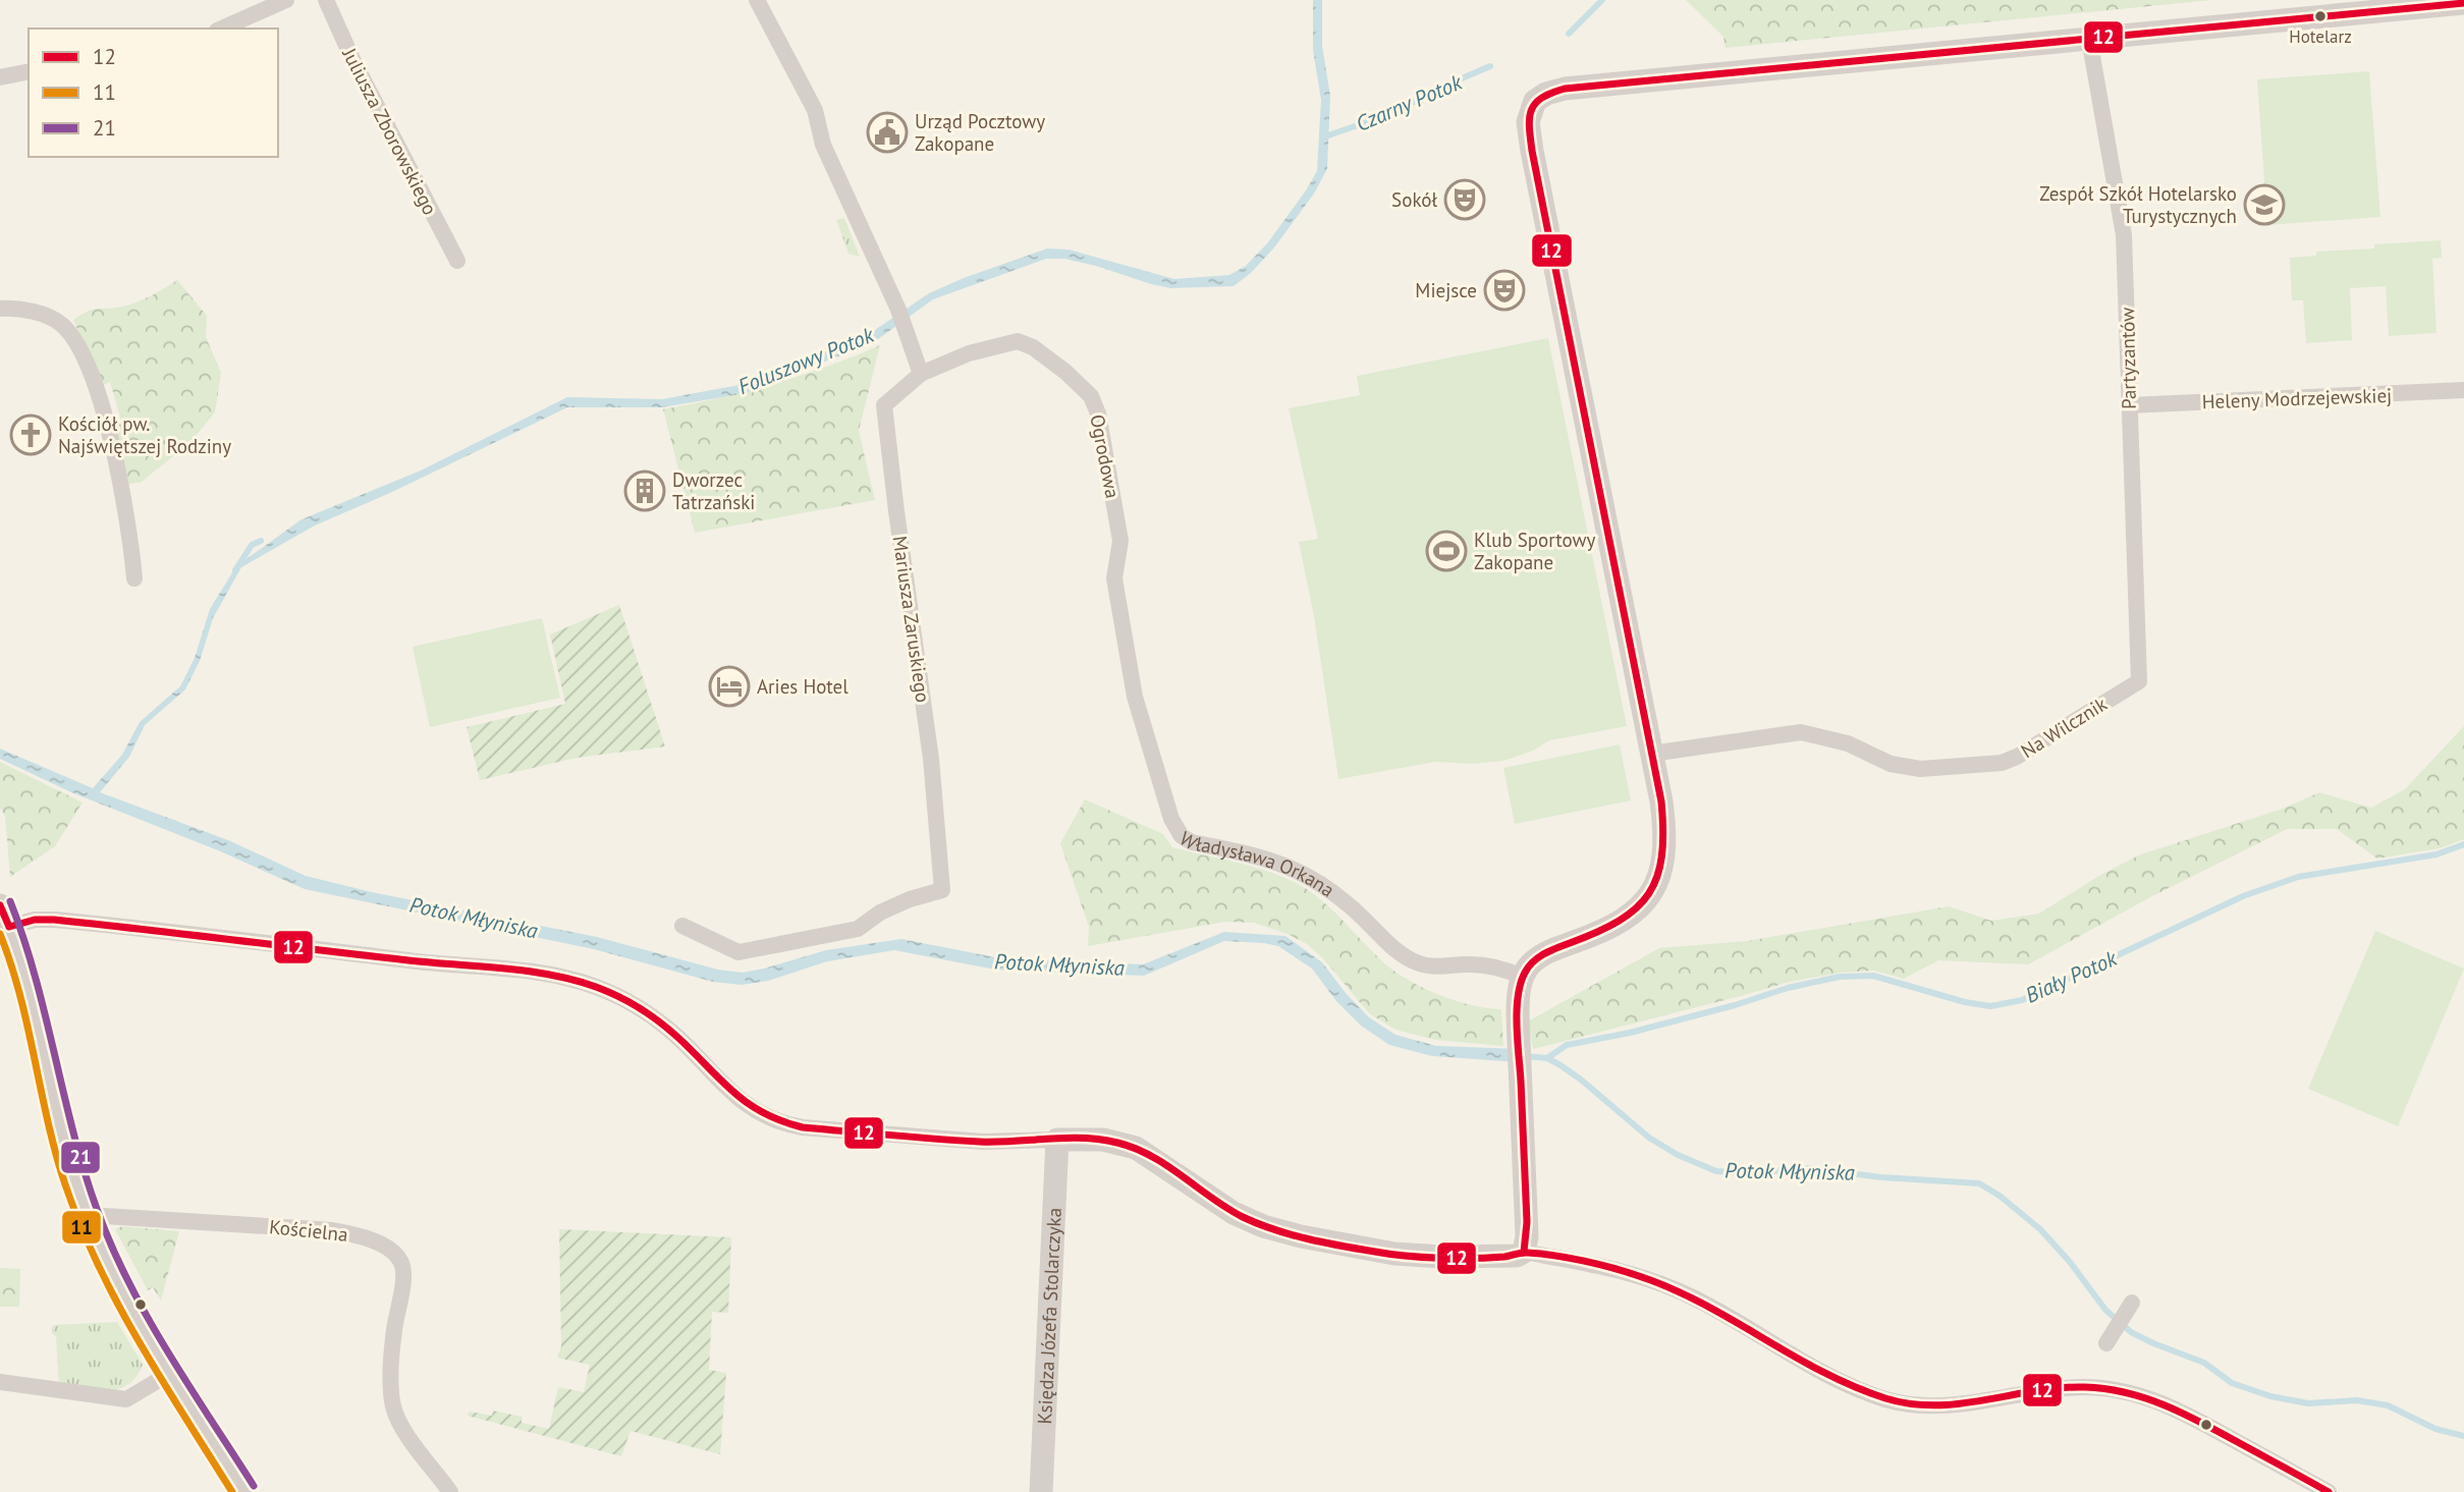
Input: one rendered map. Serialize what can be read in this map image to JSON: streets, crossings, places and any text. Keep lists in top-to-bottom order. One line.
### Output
{"streets":{"street":["Juliusza Zborowskiego","Partyzantów","Heleny Modrzejewskiej","Ogrodowa","Mariusza Zaruskiego","Na Wilcznik","Władysława Orkana","Kościelna","Księdza Józefa Stolarczyka"]},"crossings":[["Partyzantów","Heleny Modrzejewskiej"],["Partyzantów","Na Wilcznik"],["Ogrodowa","Mariusza Zaruskiego"],["Ogrodowa","Władysława Orkana"]],"water":["Czarny Potok","Foluszowy Potok","Potok Młyniska","Biały Potok"],"places":{"other":["Hotelarz"],"public building":["Urząd Pocztowy Zakopane"],"theatre":["Sokół","Miejsce"],"school or university":["Zespół Szkół Hotelarsko Turystycznych"],"church":["Kościół pw. Najświętszej Rodziny"],"building":["Dworzec Tatrzański"],"sports":["Klub Sportowy Zakopane"],"hotel":["Aries Hotel"]},"lines":["transit line 12","transit line 21","transit line 11"],"legend":["12","11","21"]}
